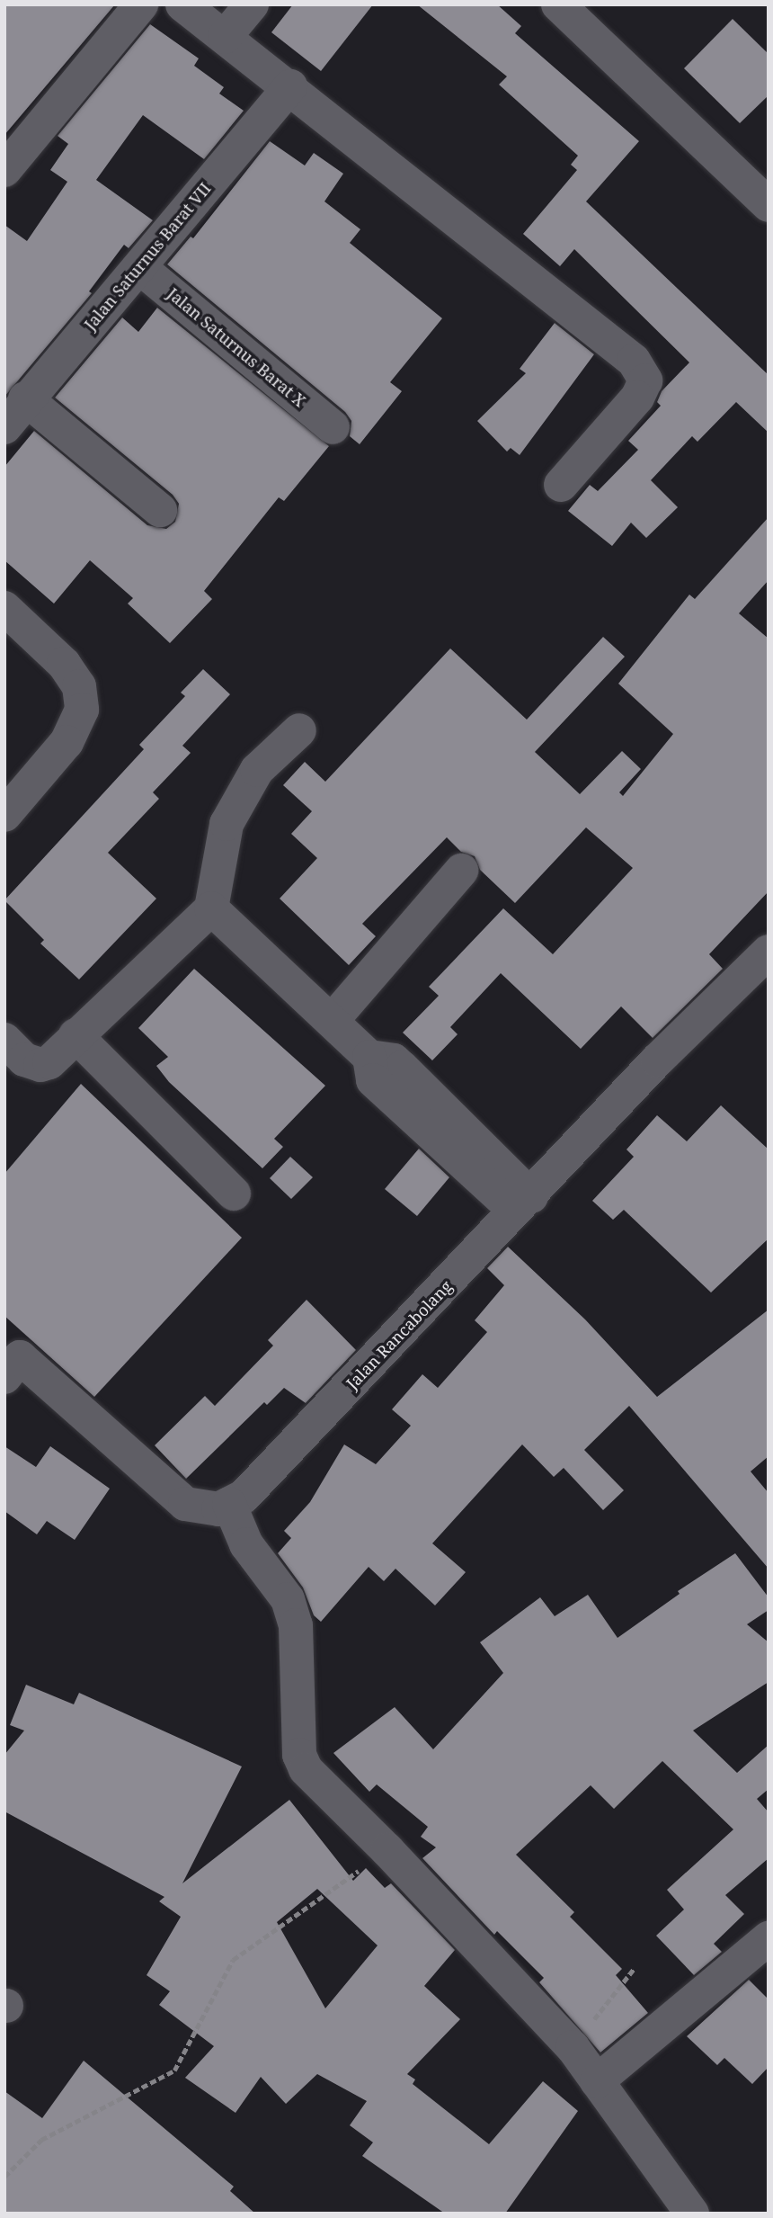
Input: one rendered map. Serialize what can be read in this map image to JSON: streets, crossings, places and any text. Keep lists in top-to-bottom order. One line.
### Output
{"streets":{"street":["Jalan Saturnus Barat VII","Jalan Saturnus Barat X","Jalan Rancabolang"]},"crossings":[["Jalan Saturnus Barat VII","Jalan Saturnus Barat X"]]}
